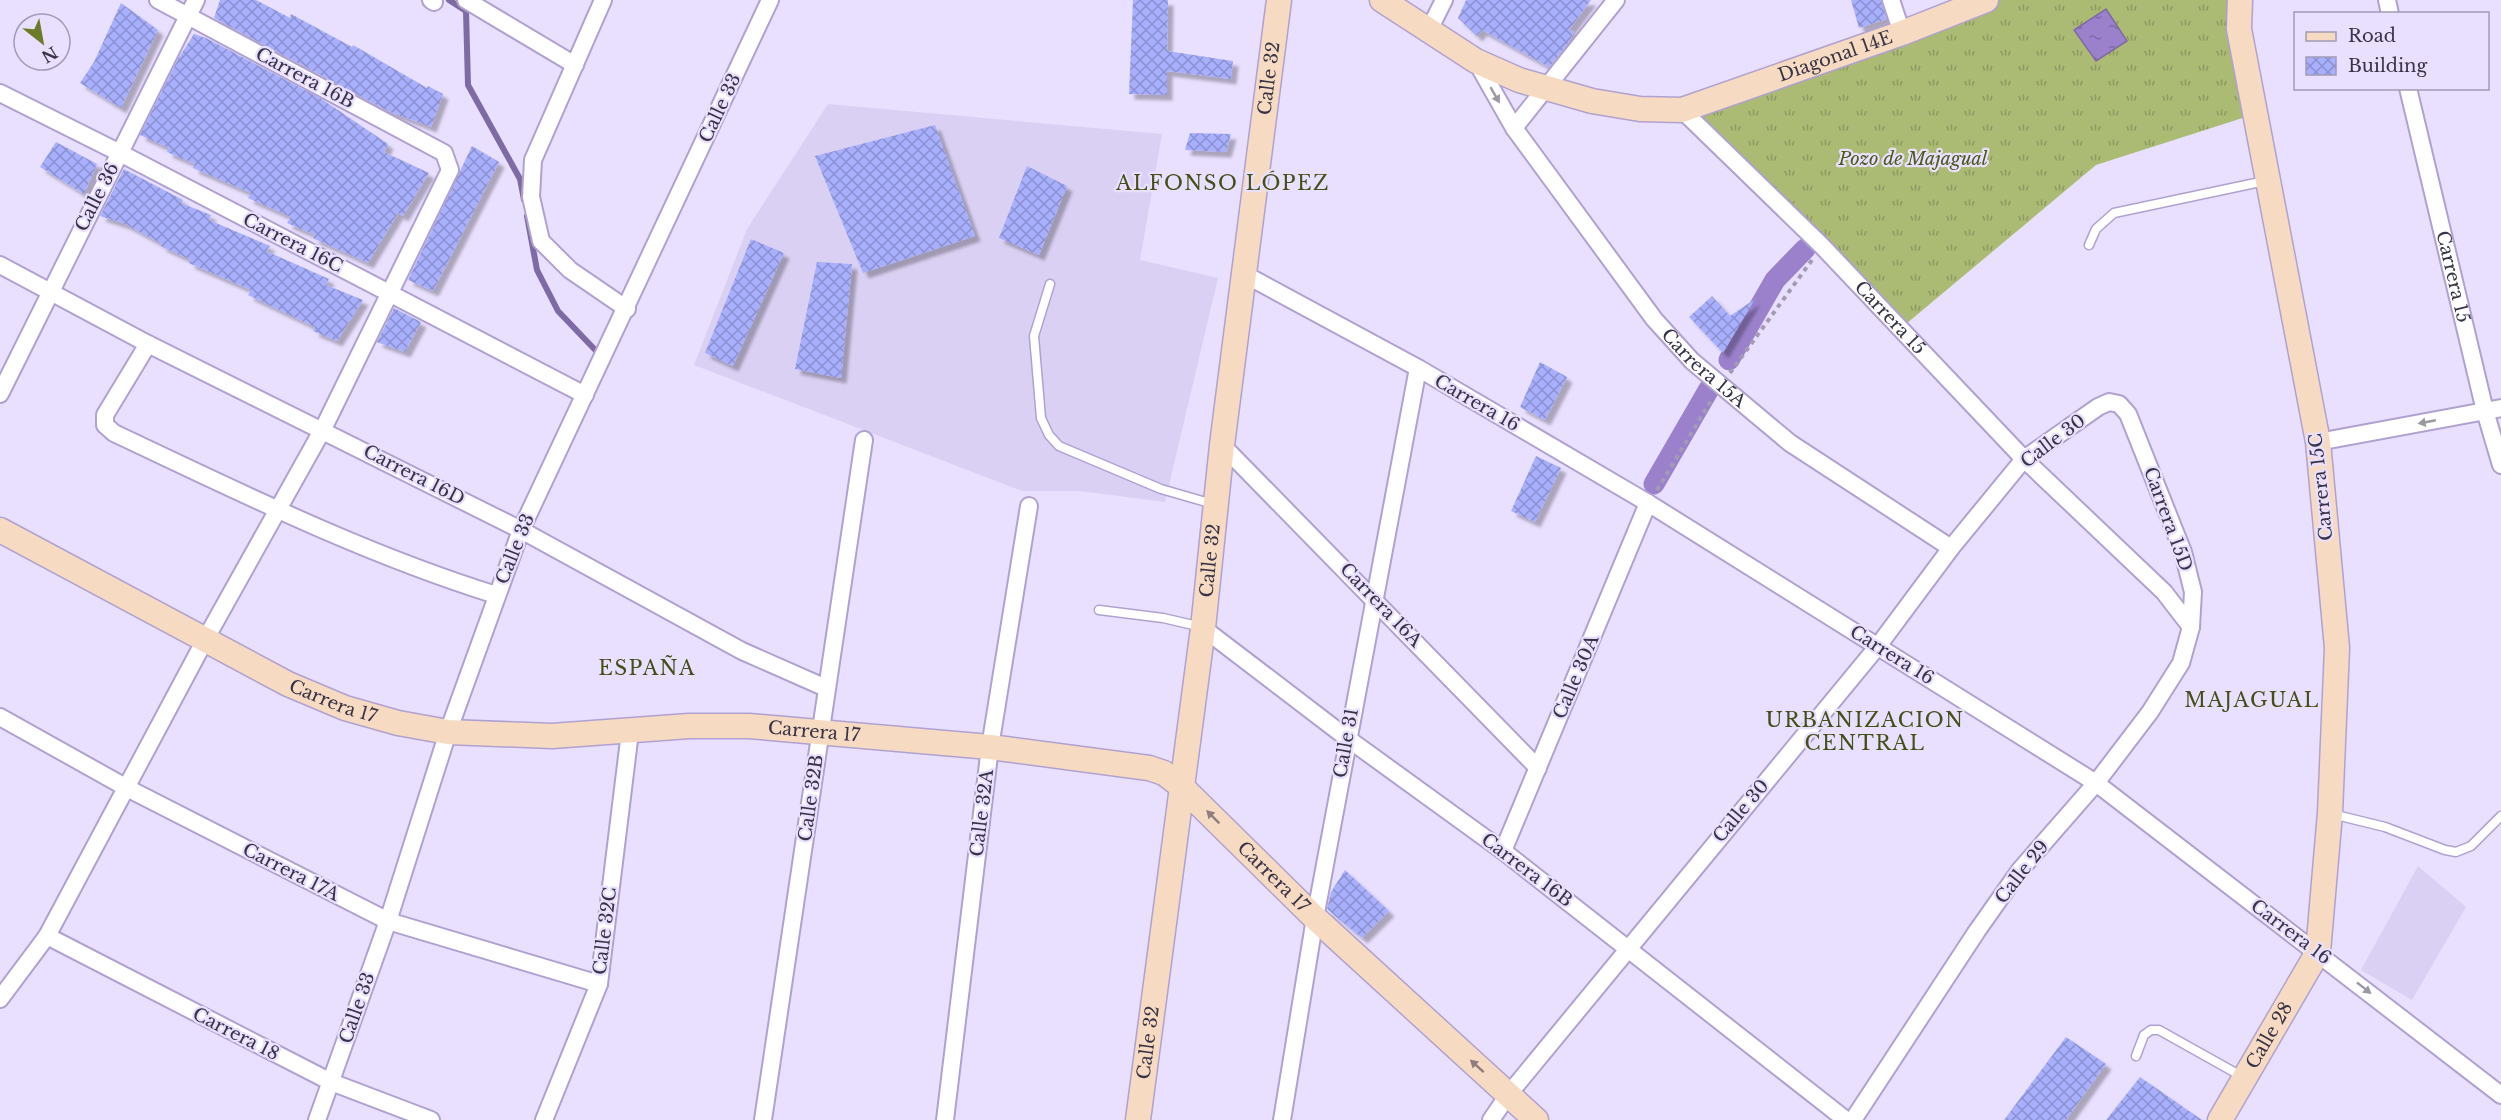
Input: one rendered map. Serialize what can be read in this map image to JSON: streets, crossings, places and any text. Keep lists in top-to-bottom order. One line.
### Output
{"streets":{"street":["Diagonal 14E","Carrera 16B","Calle 32","Calle 33","Calle 36","Carrera 16C","Carrera 15","Carrera 15A","Carrera 16","Calle 30","Carrera 16D","Carrera 15C","Carrera 15D","Carrera 16A","Calle 30A","Carrera 17","Calle 31","Calle 32B","Calle 32A","Carrera 17A","Calle 29","Calle 32C","Carrera 18","Calle 28"]},"crossings":[["Diagonal 14E","Carrera 15"],["Carrera 16B","Calle 32"],["Carrera 16B","Calle 36"],["Carrera 16B","Carrera 16C"],["Carrera 16B","Calle 30"],["Carrera 16B","Calle 30A"],["Carrera 16B","Calle 31"],["Calle 32","Carrera 16"],["Calle 32","Carrera 16A"],["Calle 32","Carrera 17"],["Calle 33","Carrera 16C"],["Calle 33","Carrera 16D"],["Calle 33","Carrera 17"],["Calle 33","Carrera 17A"],["Calle 33","Carrera 18"],["Calle 36","Carrera 16C"],["Calle 36","Carrera 16D"],["Carrera 15","Calle 30"],["Carrera 15","Carrera 15D"],["Carrera 15","Calle 29"],["Carrera 15A","Calle 30"],["Carrera 16","Calle 30"],["Carrera 16","Carrera 15C"],["Carrera 16","Calle 30A"],["Carrera 16","Calle 31"],["Carrera 16","Calle 29"],["Carrera 16","Calle 28"],["Calle 30","Carrera 15D"],["Calle 30","Carrera 17"],["Carrera 16D","Calle 32B"],["Carrera 15C","Calle 28"],["Carrera 15D","Calle 29"],["Carrera 16A","Calle 30A"],["Carrera 16A","Calle 31"],["Carrera 17","Calle 31"],["Carrera 17","Calle 32B"],["Carrera 17","Calle 32A"],["Carrera 17","Calle 32C"],["Carrera 17A","Calle 32C"]],"districts":["ALFONSO LÓPEZ","ESPAÑA","MAJAGUAL","URBANIZACION CENTRAL"],"parks":["Pozo de Majagual"],"legend":["Road","Building"],"north":"bottom right"}
